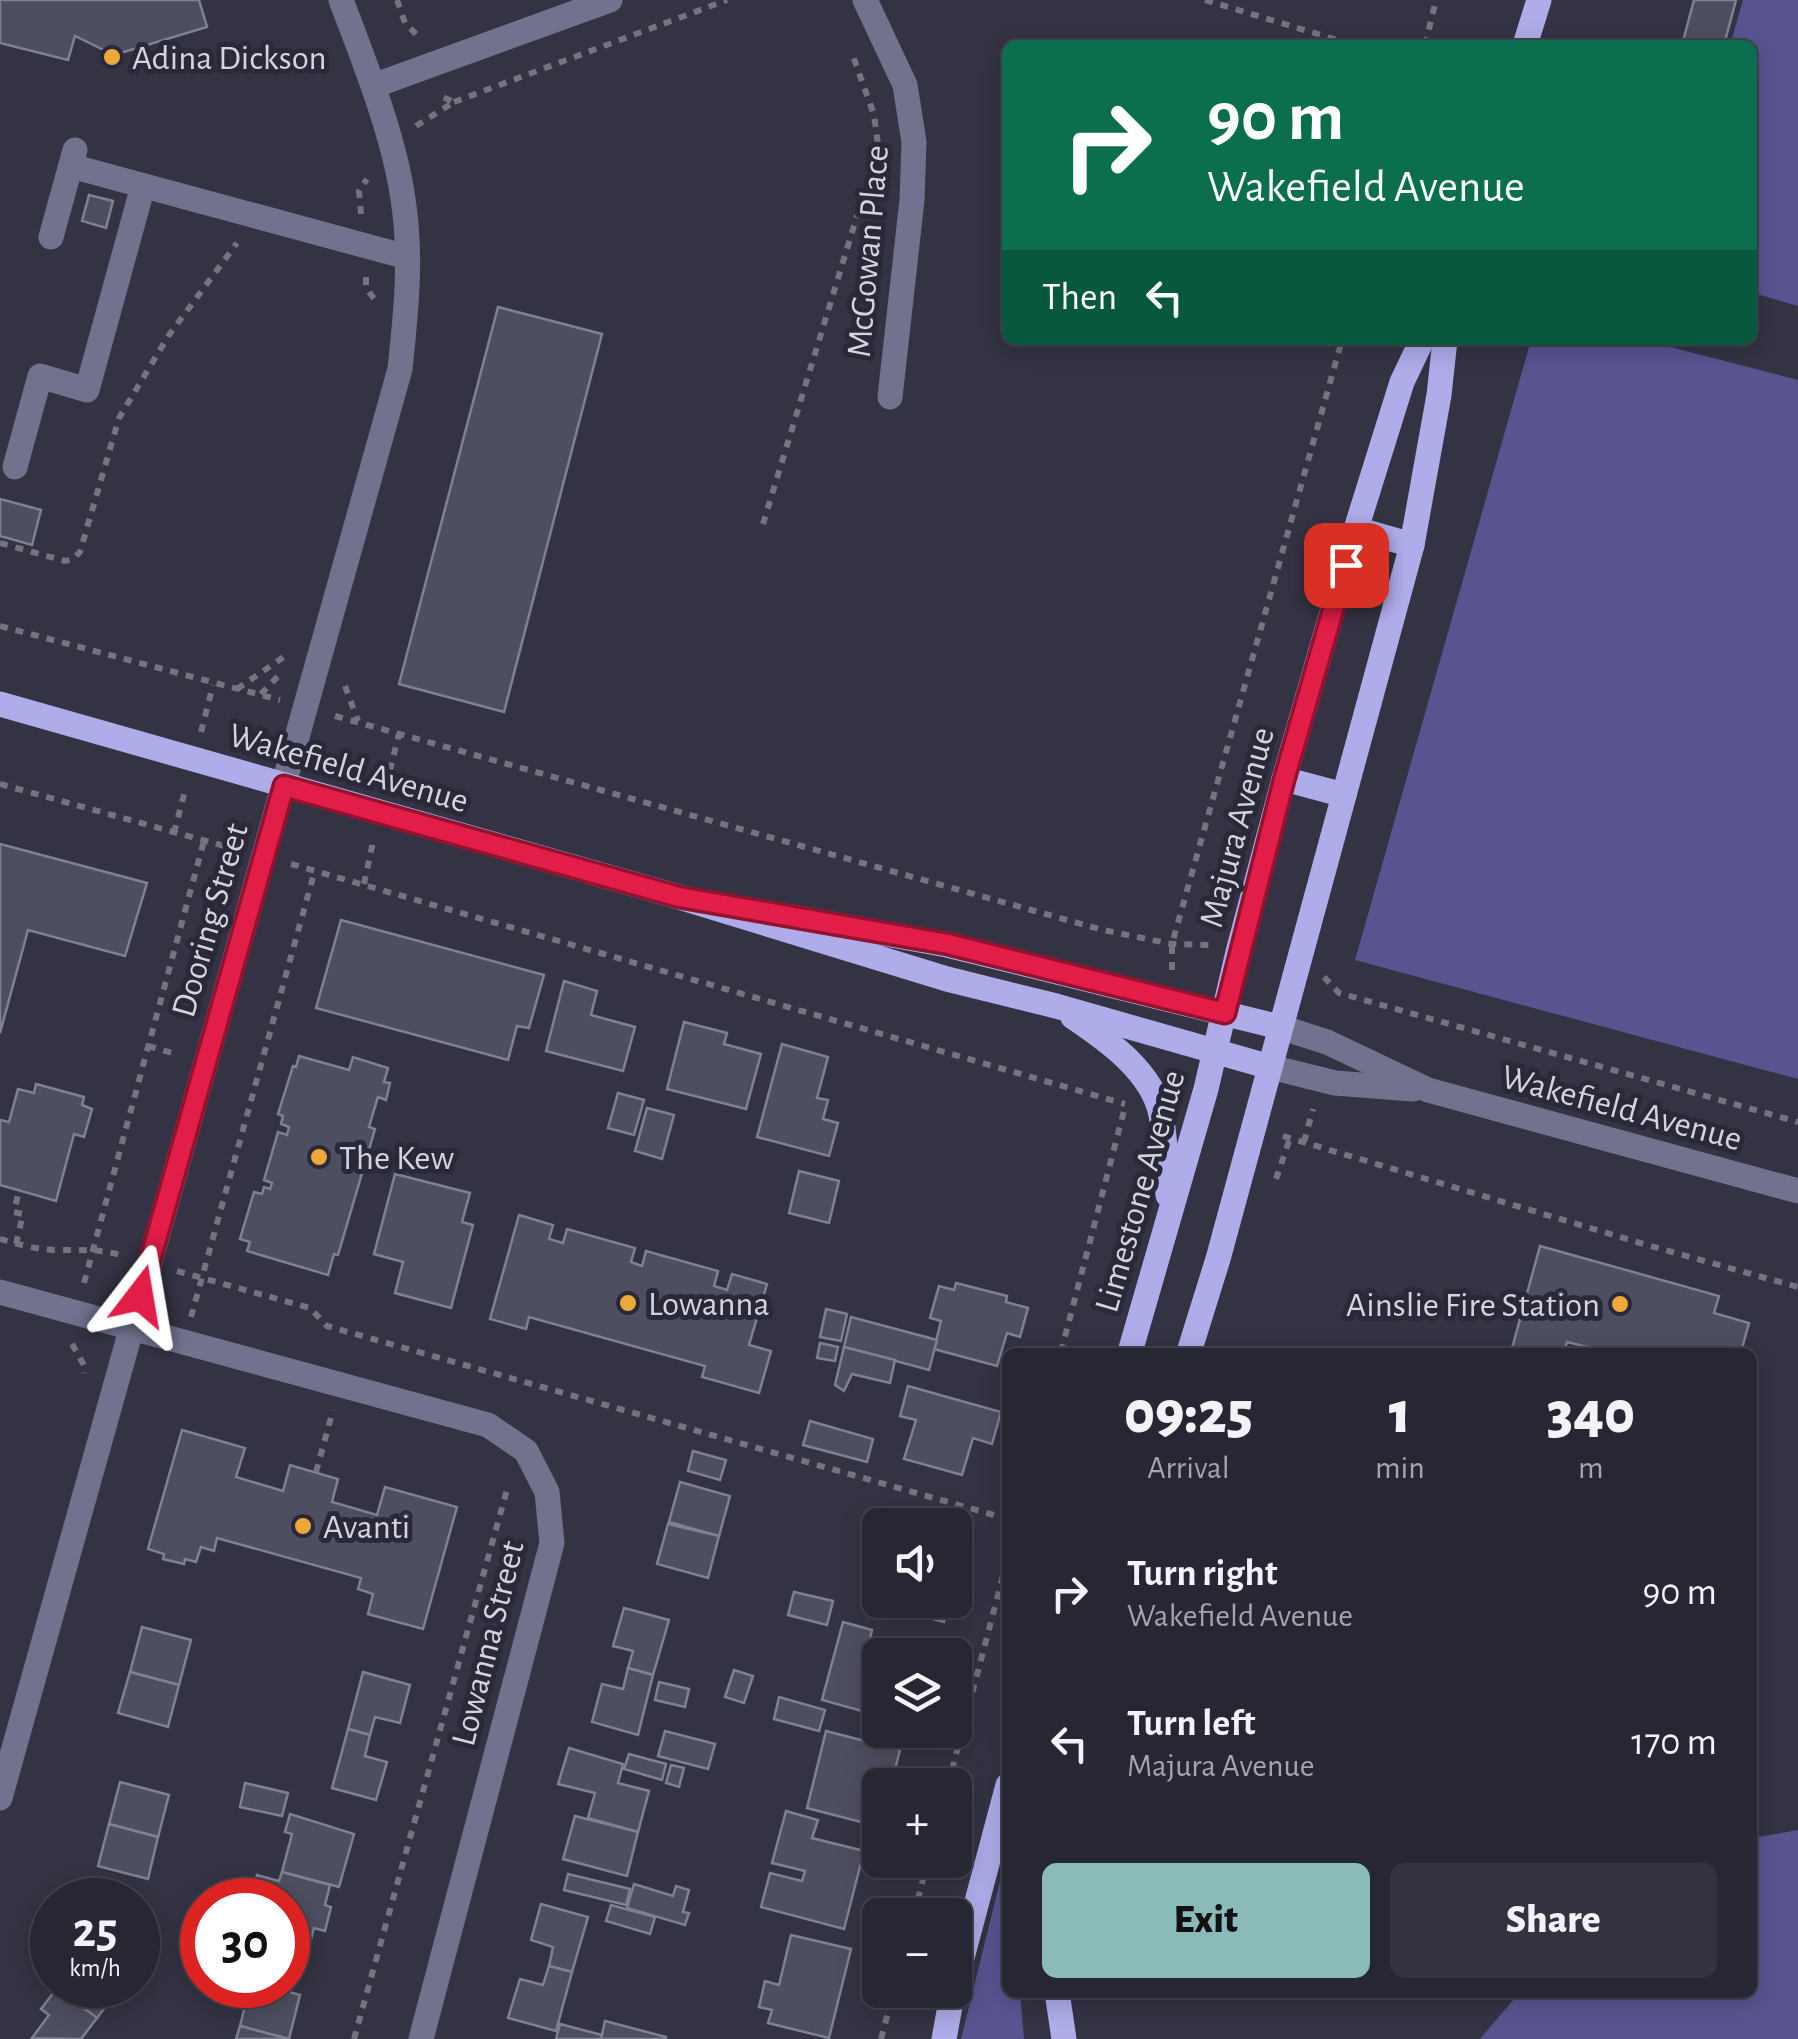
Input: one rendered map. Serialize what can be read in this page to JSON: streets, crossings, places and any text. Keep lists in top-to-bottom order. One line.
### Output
{"streets":{"main road":["Wakefield Avenue","Majura Avenue","Limestone Avenue"],"street":["McGowan Place","Dooring Street","Lowanna Street"]},"crossings":[["Wakefield Avenue","Majura Avenue"],["Wakefield Avenue","Dooring Street"],["Wakefield Avenue","Limestone Avenue"],["Majura Avenue","Limestone Avenue"],["Dooring Street","Lowanna Street"]],"places":["Adina Dickson","The Kew","Lowanna","Ainslie Fire Station","Avanti"],"page":{"turn":["90 m","Wakefield Avenue"],"then":"Then","eta":["09:25","Arrival","1","min","340","m"],"map_buttons":["+","−"],"list":[{"name":"Turn right","note":"Wakefield Avenue","value":"90 m"},{"name":"Turn left","note":"Majura Avenue","value":"170 m"}],"buttons":["Exit","Share"],"speed":"25 km/h","limit":"30"}}
